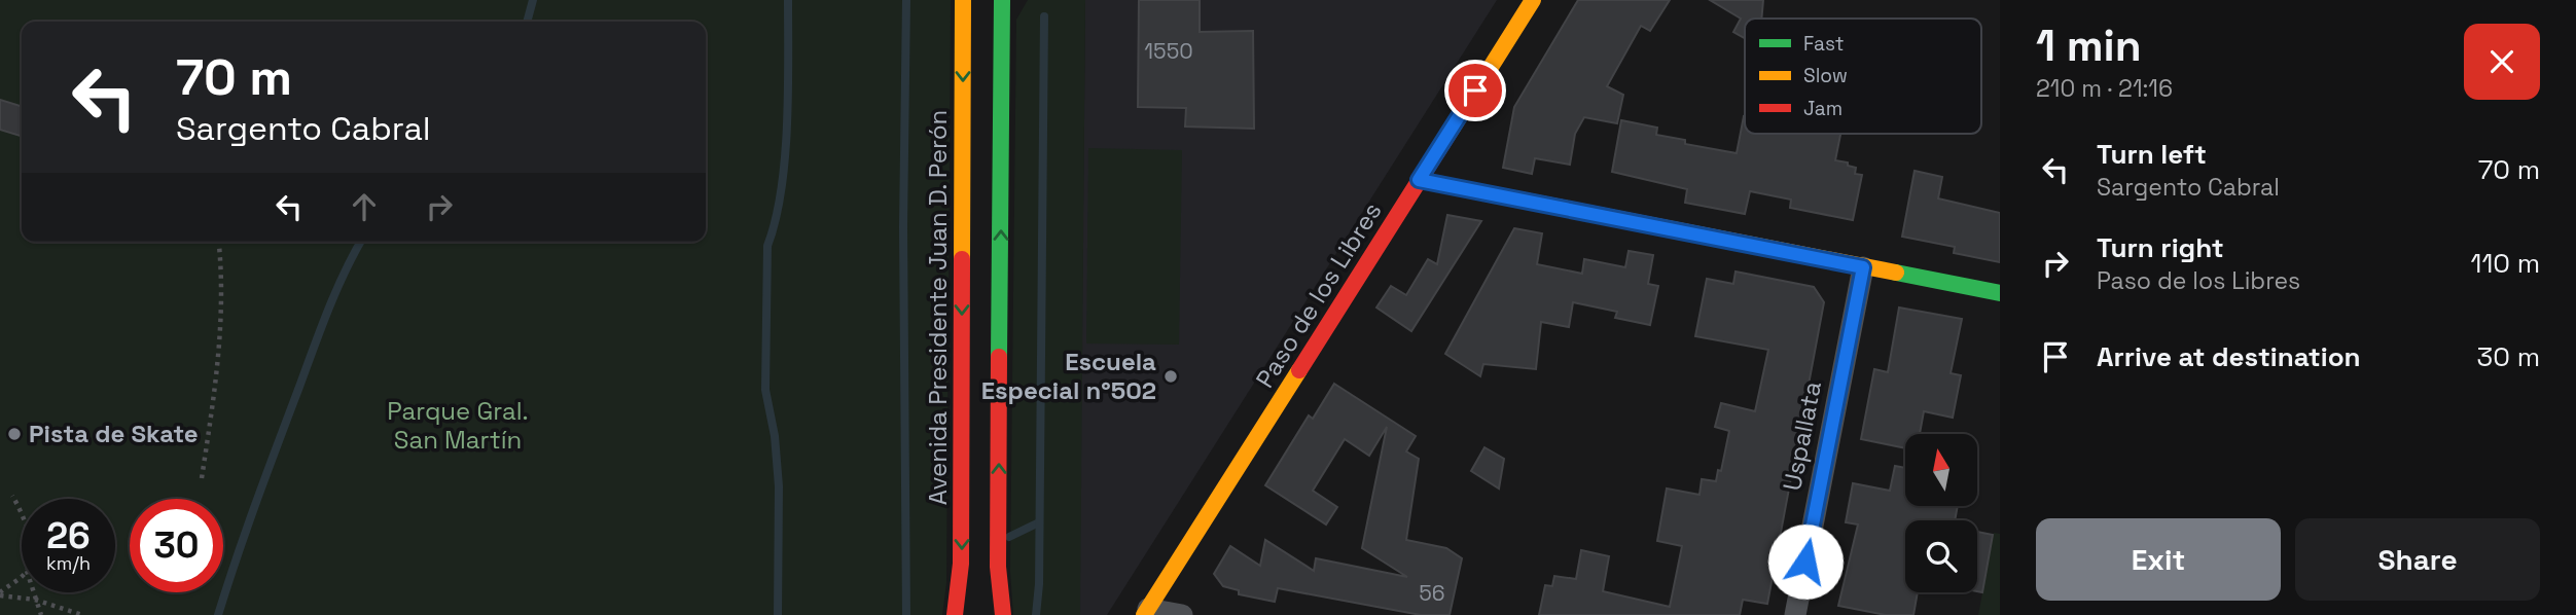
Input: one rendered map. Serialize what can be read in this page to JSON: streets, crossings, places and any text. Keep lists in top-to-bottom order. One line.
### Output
{"streets":{"street":["Paso de los Libres","Avenida Presidente Juan D. Perón","Uspallata"]},"parks":["Parque Gral. San Martín"],"places":["Escuela Especial n°502","Pista de Skate"],"house_numbers":["1550","56"],"legend":["Fast","Slow","Jam"],"north":"top","page":{"heading":["1 min","210 m · 21:16"],"turn":["70 m","Sargento Cabral"],"list":[{"name":"Turn left","note":"Sargento Cabral","value":"70 m"},{"name":"Turn right","note":"Paso de los Libres","value":"110 m"},{"name":"Arrive at destination","value":"30 m"}],"speed":"26 km/h","limit":"30","buttons":["Exit","Share"]}}
